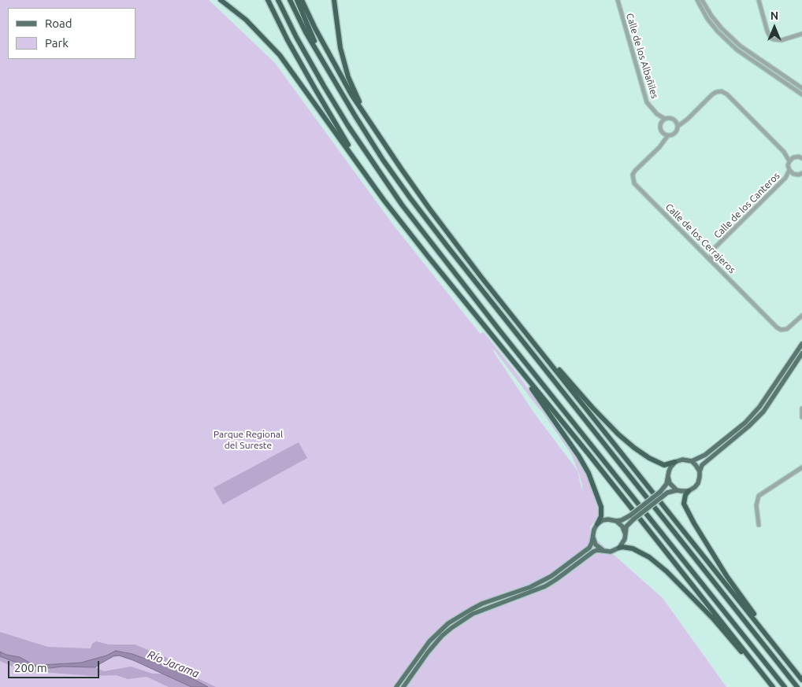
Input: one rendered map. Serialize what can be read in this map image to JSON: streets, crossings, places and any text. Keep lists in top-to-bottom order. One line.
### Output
{"streets":{"street":["Calle de los Albañiles","Calle de los Canteros","Calle de los Cerrajeros"]},"crossings":[["Calle de los Albañiles","Calle de los Cerrajeros"],["Calle de los Canteros","Calle de los Cerrajeros"]],"water":["Río Jarama"],"parks":["Parque Regional del Sureste"],"legend":["Road","Park"],"scale_bar":"200 m","north":"top"}
